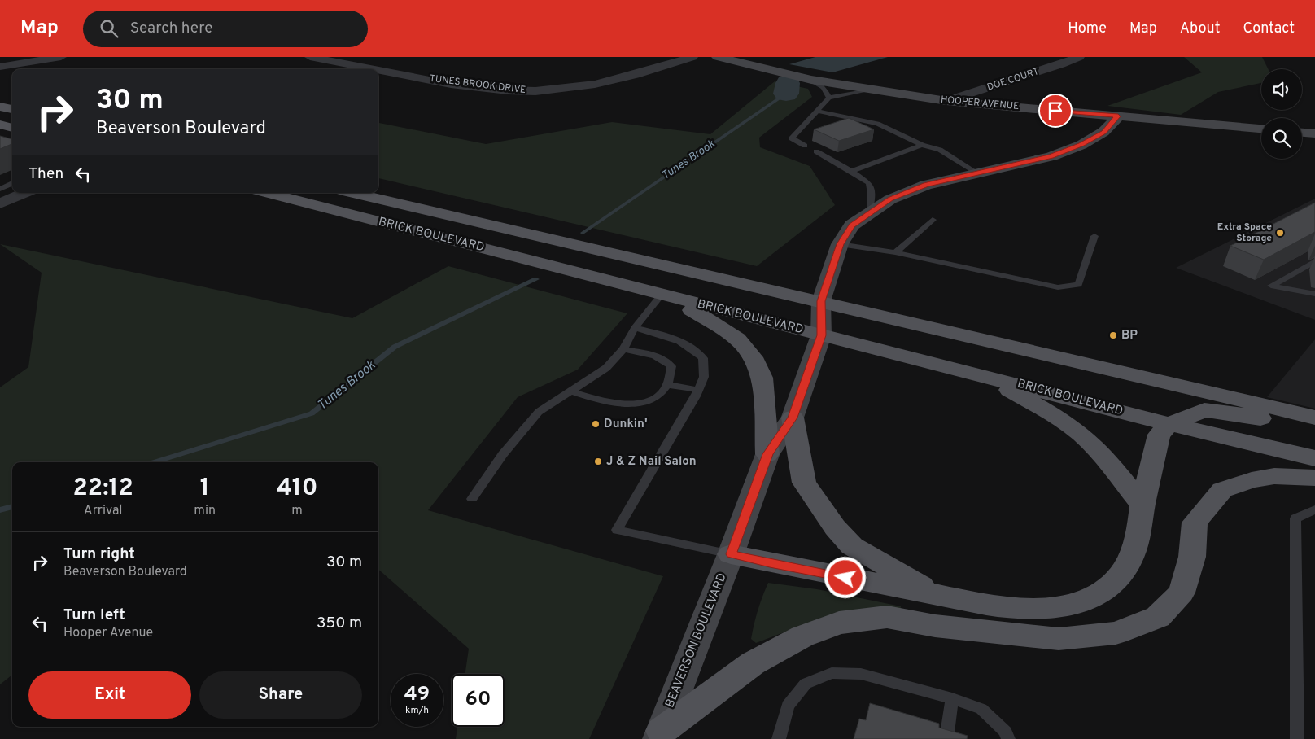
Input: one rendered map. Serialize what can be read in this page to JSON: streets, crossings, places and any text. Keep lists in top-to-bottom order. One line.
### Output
{"streets":{"main road":["HOOPER AVENUE","BRICK BOULEVARD","BEAVERSON BOULEVARD"],"street":["DOE COURT","TUNES BROOK DRIVE"]},"crossings":[["DOE COURT","HOOPER AVENUE"],["HOOPER AVENUE","BEAVERSON BOULEVARD"],["BRICK BOULEVARD","BEAVERSON BOULEVARD"]],"water":["Tunes Brook"],"places":["Extra Space Storage","BP","Dunkin'","J & Z Nail Salon"],"page":{"header":"Map","search":"Search here","nav":["Home","Map","About","Contact"],"turn":["30 m","Beaverson Boulevard"],"then":"Then","eta":["22:12","Arrival","1","min","410","m"],"list":[{"name":"Turn right","note":"Beaverson Boulevard","value":"30 m"},{"name":"Turn left","note":"Hooper Avenue","value":"350 m"}],"buttons":["Exit","Share"],"speed":"49 km/h","limit":"60"}}
